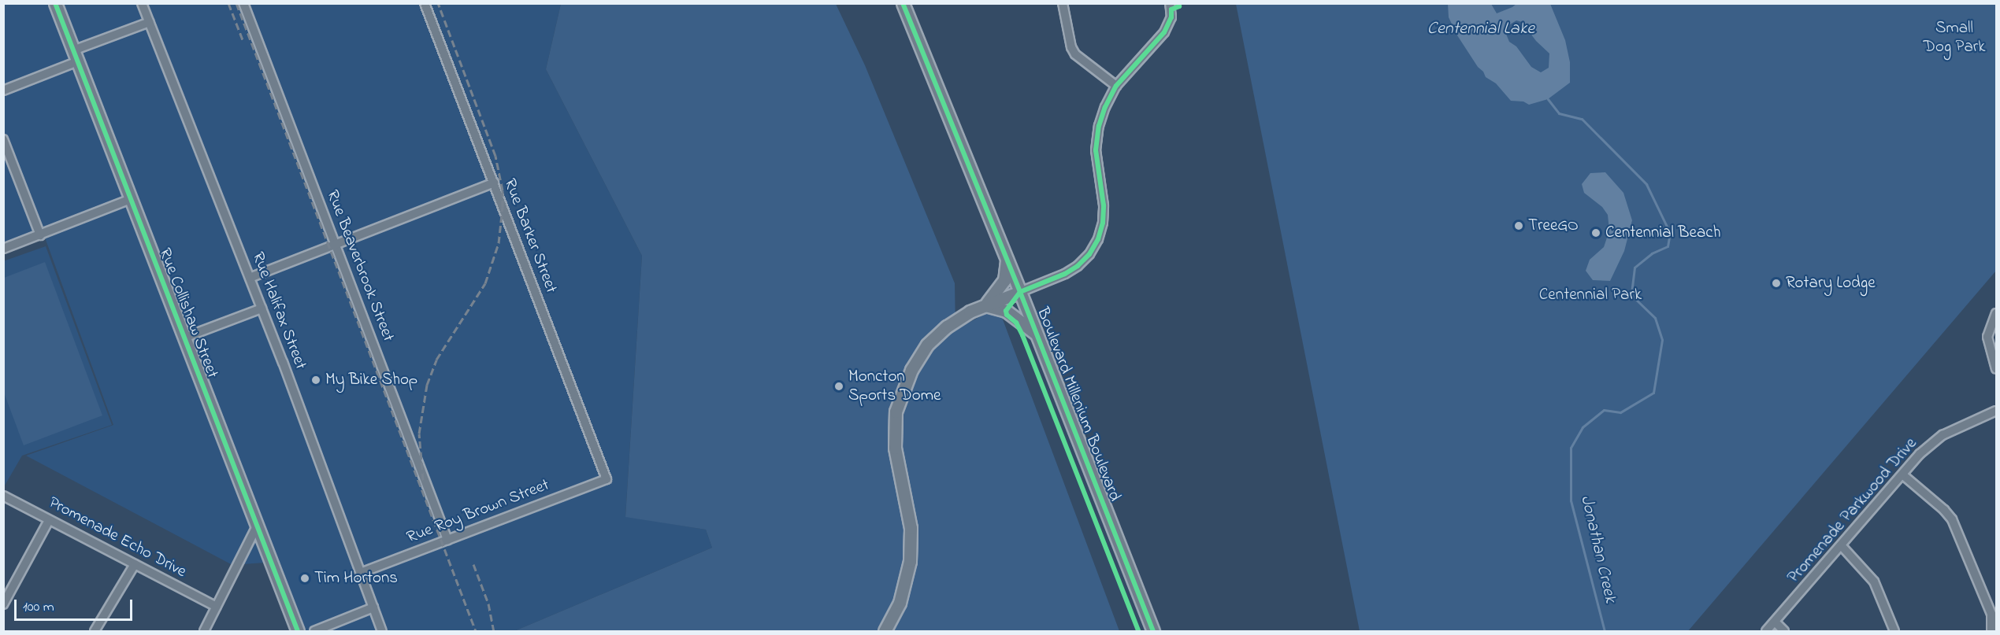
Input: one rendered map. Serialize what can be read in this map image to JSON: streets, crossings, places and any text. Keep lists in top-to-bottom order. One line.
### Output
{"streets":{"street":["Rue Barker Street","Rue Beaverbrook Street","Rue Halifax Street","Rue Collishaw Street","Boulevard Millenium Boulevard","Promenade Parkwood Drive","Rue Roy Brown Street","Promenade Echo Drive"]},"crossings":[["Rue Barker Street","Rue Roy Brown Street"],["Rue Beaverbrook Street","Rue Roy Brown Street"],["Rue Halifax Street","Rue Roy Brown Street"]],"water":["Centennial Lake","Jonathan Creek"],"parks":["Small Dog Park","Centennial Park"],"places":["TreeGO","Centennial Beach","Rotary Lodge","My Bike Shop","Moncton Sports Dome","Tim Hortons"],"scale_bar":"100 m"}
